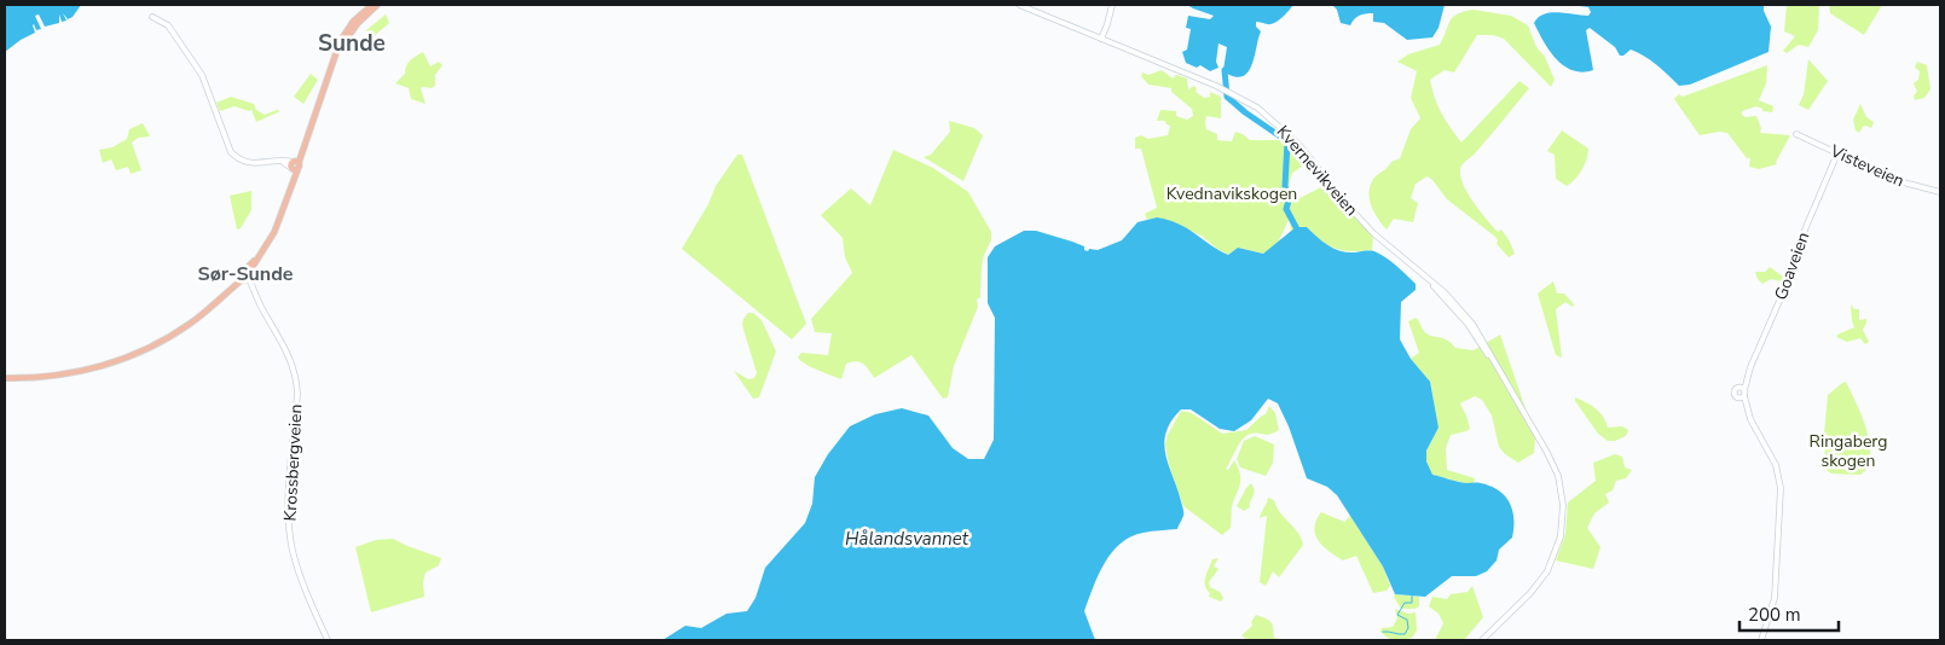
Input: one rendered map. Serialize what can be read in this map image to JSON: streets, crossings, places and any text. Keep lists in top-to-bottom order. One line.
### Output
{"streets":{"main road":["Visteveien","Kvernevikveien","Goaveien","Krossbergveien"]},"crossings":[["Visteveien","Goaveien"]],"districts":["Sunde","Sør-Sunde"],"water":["Hålandsvannet"],"parks":["Kvednavikskogen","Ringaberg skogen"],"scale_bar":"200 m"}
